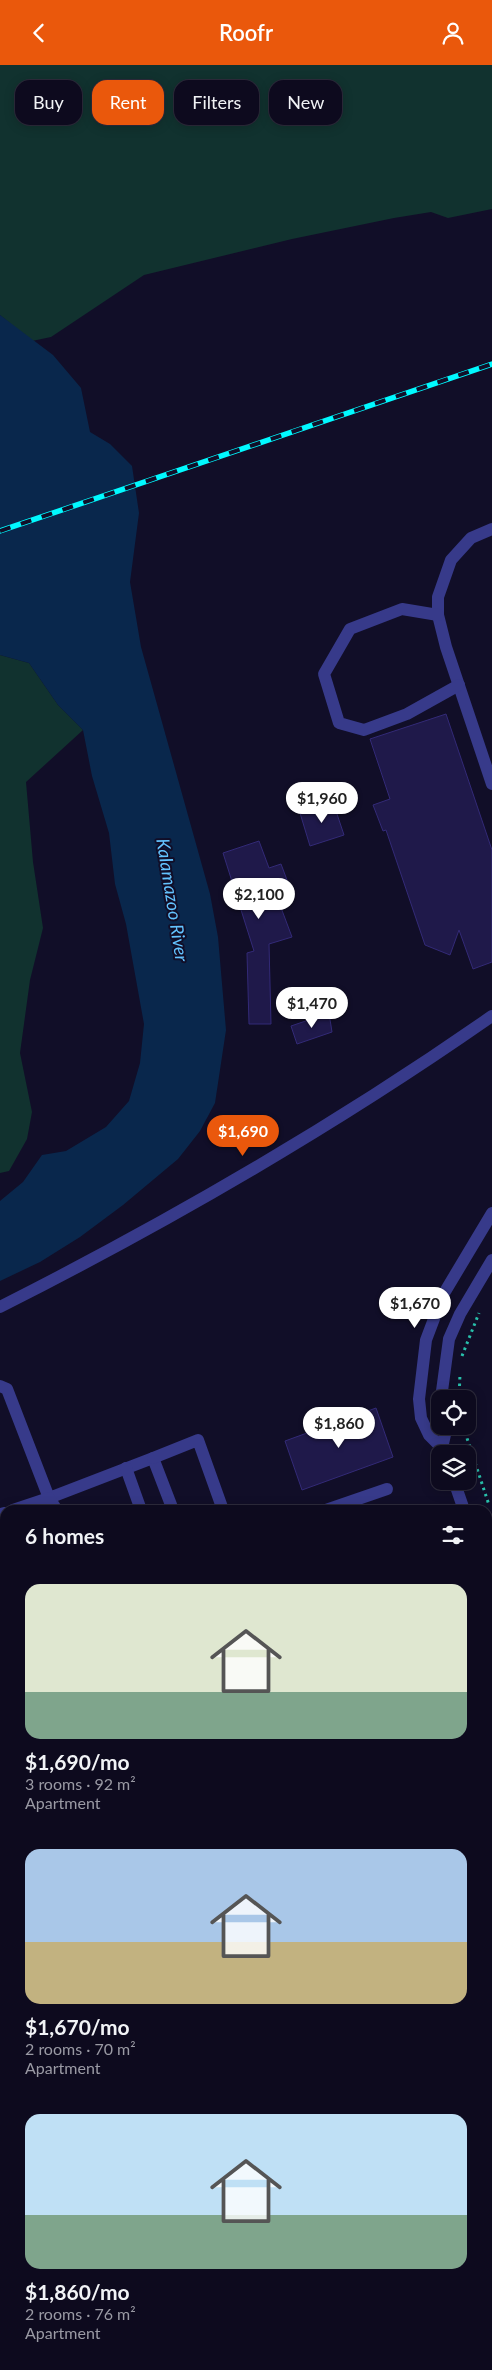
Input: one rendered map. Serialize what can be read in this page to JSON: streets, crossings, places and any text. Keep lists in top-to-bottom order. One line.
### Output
{"water":["Kalamazoo River"],"page":{"header":"Roofr","chip":["Buy","Rent","Filters","New"],"price":["$1,960","$2,100","$1,470","$1,690","$1,670","$1,860"],"heading":"6 homes","list":[{"name":"$1,690/mo","note":"3 rooms · 92 m² · Apartment"},{"name":"$1,670/mo","note":"2 rooms · 70 m² · Apartment"},{"name":"$1,860/mo","note":"2 rooms · 76 m² · Apartment"}]}}
